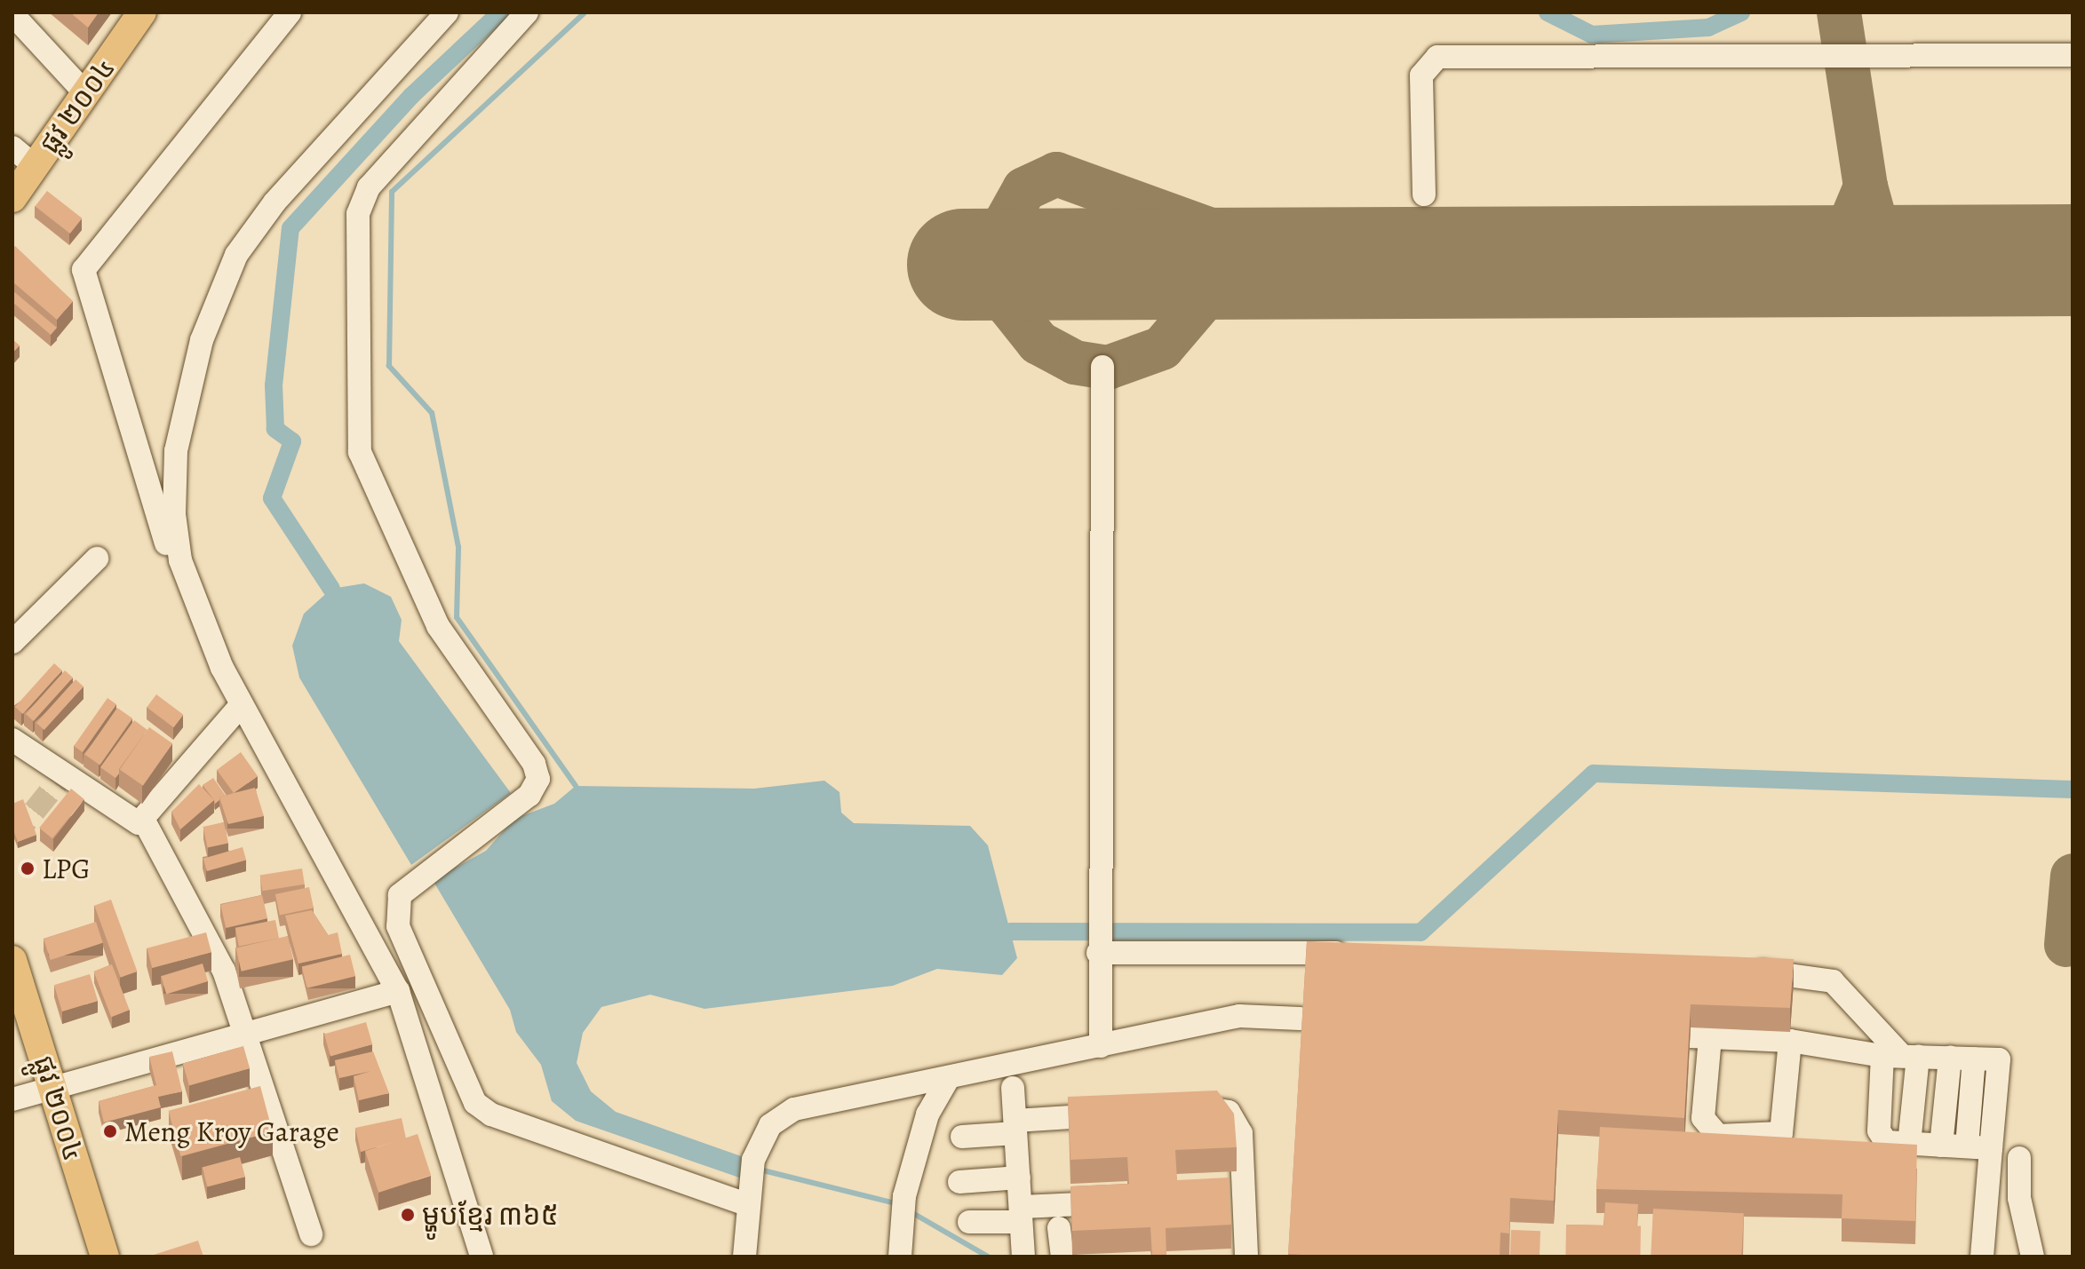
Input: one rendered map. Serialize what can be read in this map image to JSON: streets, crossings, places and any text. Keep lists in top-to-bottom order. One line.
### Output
{"streets":{"main road":["ផ្លូវ ២០០៤"]},"places":["LPG","Meng Kroy Garage","ម្ហូបខ្មែរ ៣៦៥"]}
